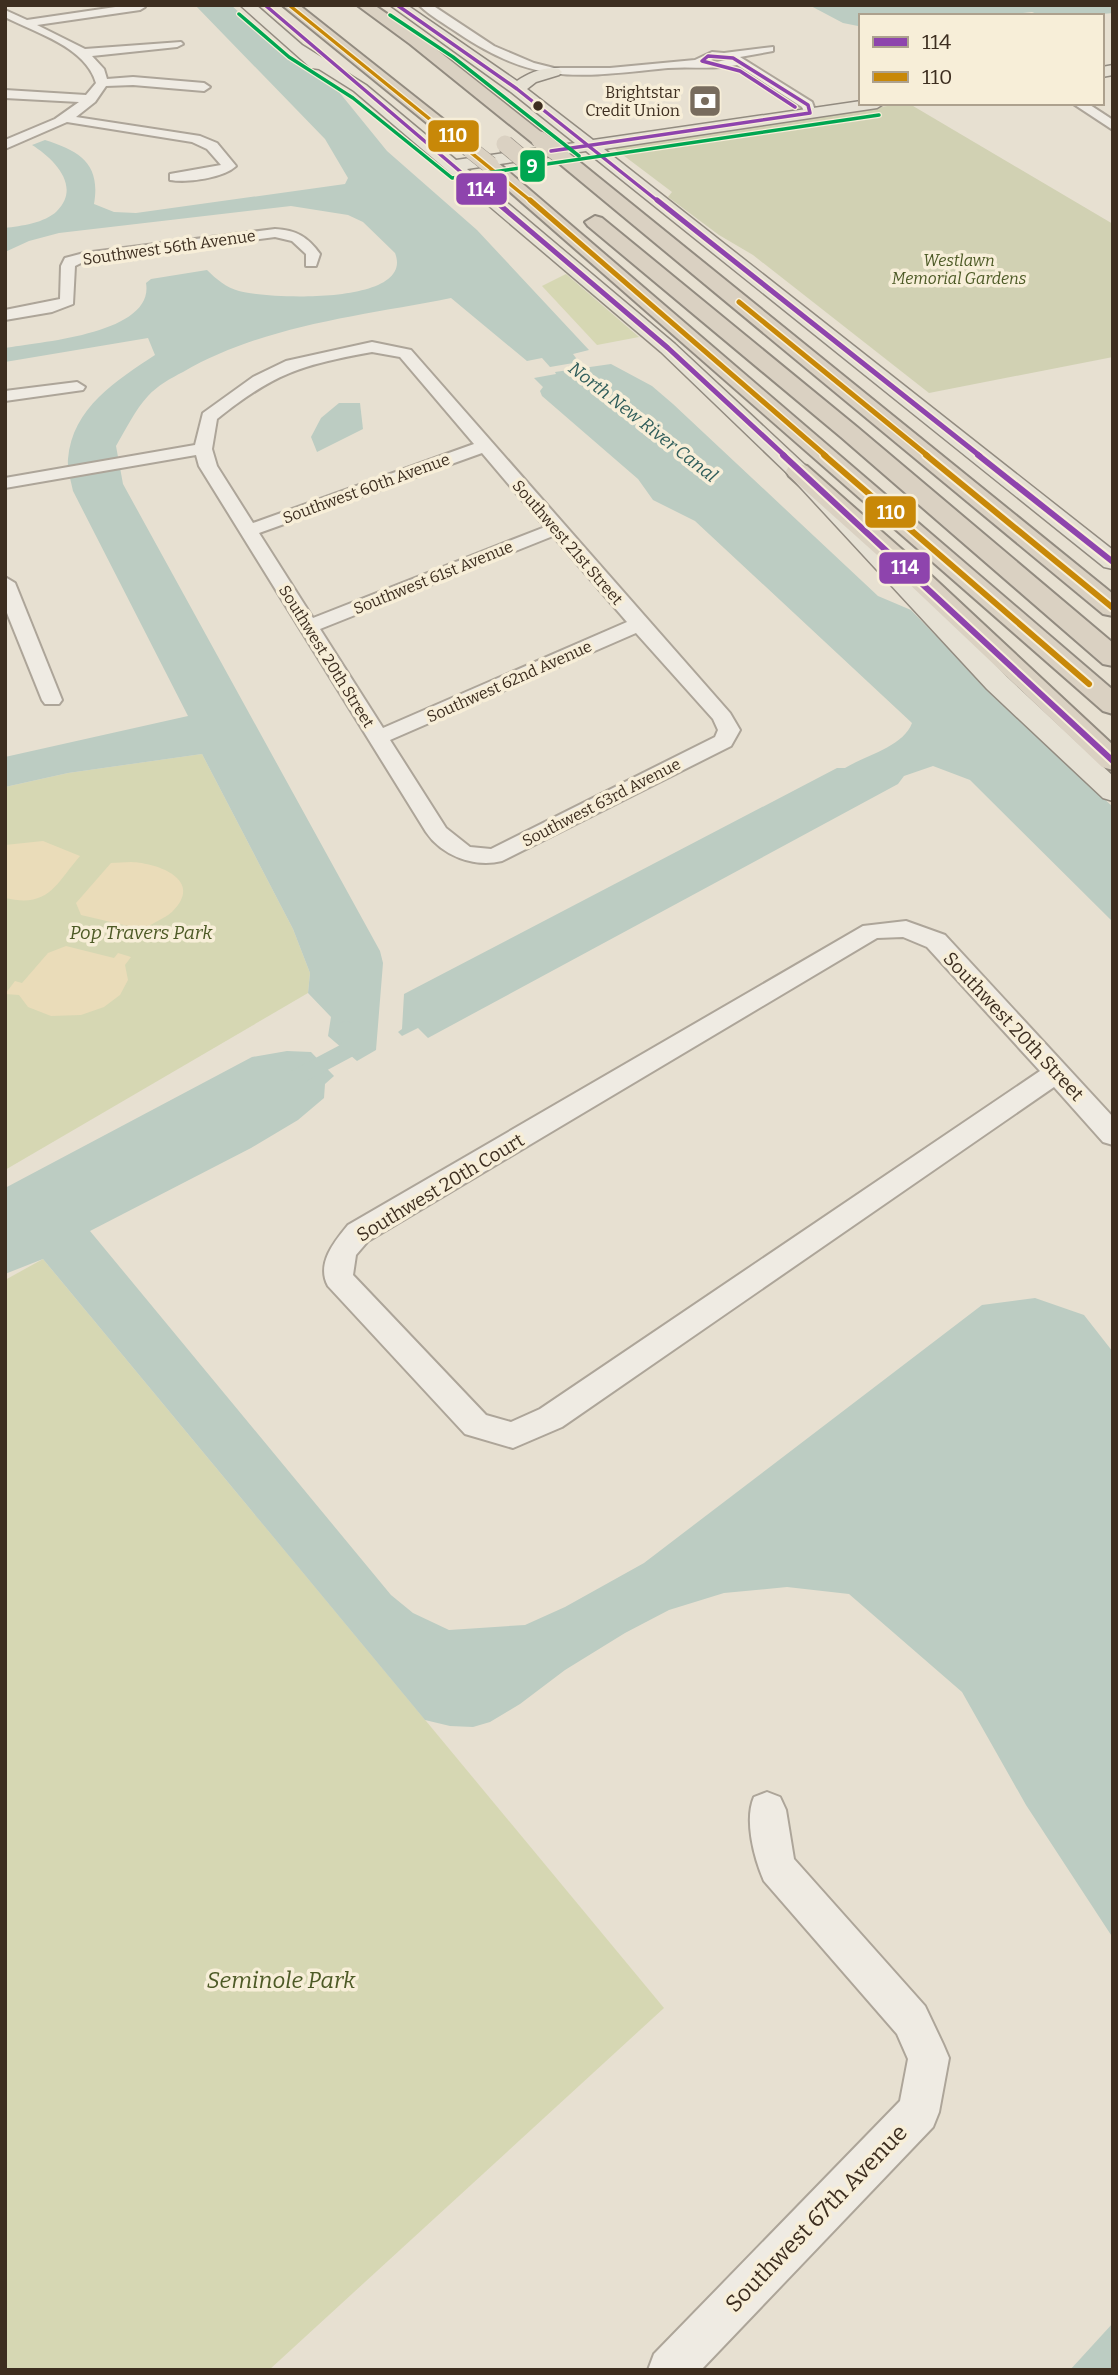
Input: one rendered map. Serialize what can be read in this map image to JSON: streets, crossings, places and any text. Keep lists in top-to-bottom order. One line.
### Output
{"streets":{"street":["Southwest 56th Avenue","Southwest 60th Avenue","Southwest 21st Street","Southwest 61st Avenue","Southwest 20th Street","Southwest 62nd Avenue","Southwest 63rd Avenue","Southwest 20th Court","Southwest 67th Avenue"]},"crossings":[["Southwest 60th Avenue","Southwest 21st Street"],["Southwest 60th Avenue","Southwest 20th Street"],["Southwest 21st Street","Southwest 61st Avenue"],["Southwest 21st Street","Southwest 20th Street"],["Southwest 21st Street","Southwest 62nd Avenue"],["Southwest 21st Street","Southwest 63rd Avenue"],["Southwest 61st Avenue","Southwest 20th Street"],["Southwest 20th Street","Southwest 62nd Avenue"],["Southwest 20th Street","Southwest 63rd Avenue"],["Southwest 20th Street","Southwest 20th Court"]],"water":["North New River Canal"],"parks":["Westlawn Memorial Gardens","Pop Travers Park","Seminole Park"],"places":{"bank":["Brightstar Credit Union"]},"lines":["transit line 114","transit line 110","transit line 9"],"legend":["114","110"]}
